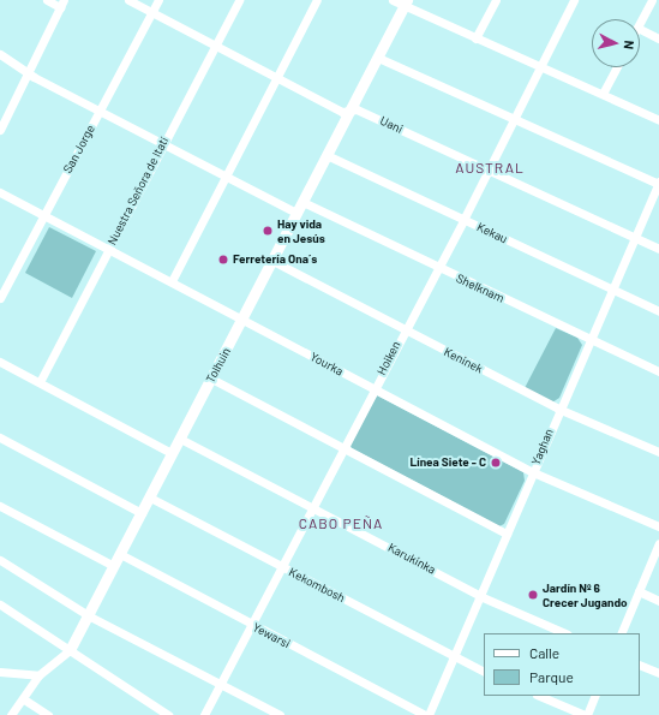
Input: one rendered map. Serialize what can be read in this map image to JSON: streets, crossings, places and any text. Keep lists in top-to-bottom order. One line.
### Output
{"streets":{"street":["Uani","San Jorge","Nuestra Señora de Itatí","Kekau","Shelknam","Hoiken","Keninek","Yourka","Tolhuin","Yaghan","Karukinka","Kekombosh","Yewarsi"]},"crossings":[["Uani","San Jorge"],["Uani","Nuestra Señora de Itatí"],["Uani","Hoiken"],["Uani","Tolhuin"],["Uani","Yaghan"],["San Jorge","Yourka"],["Nuestra Señora de Itatí","Yourka"],["Kekau","Hoiken"],["Kekau","Tolhuin"],["Kekau","Yaghan"],["Shelknam","Hoiken"],["Shelknam","Tolhuin"],["Shelknam","Yaghan"],["Hoiken","Keninek"],["Hoiken","Yourka"],["Hoiken","Karukinka"],["Hoiken","Kekombosh"],["Hoiken","Yewarsi"],["Keninek","Tolhuin"],["Keninek","Yaghan"],["Yourka","Tolhuin"],["Yourka","Yaghan"],["Tolhuin","Karukinka"],["Tolhuin","Kekombosh"],["Tolhuin","Yewarsi"],["Yaghan","Karukinka"],["Yaghan","Kekombosh"],["Yaghan","Yewarsi"]],"districts":["AUSTRAL","CABO PEÑA"],"places":["Hay vida en Jesús","Ferretería Ona´s","Línea Siete - C","Jardín Nº 6 Crecer Jugando"],"legend":["Calle","Parque"],"north":"right"}
